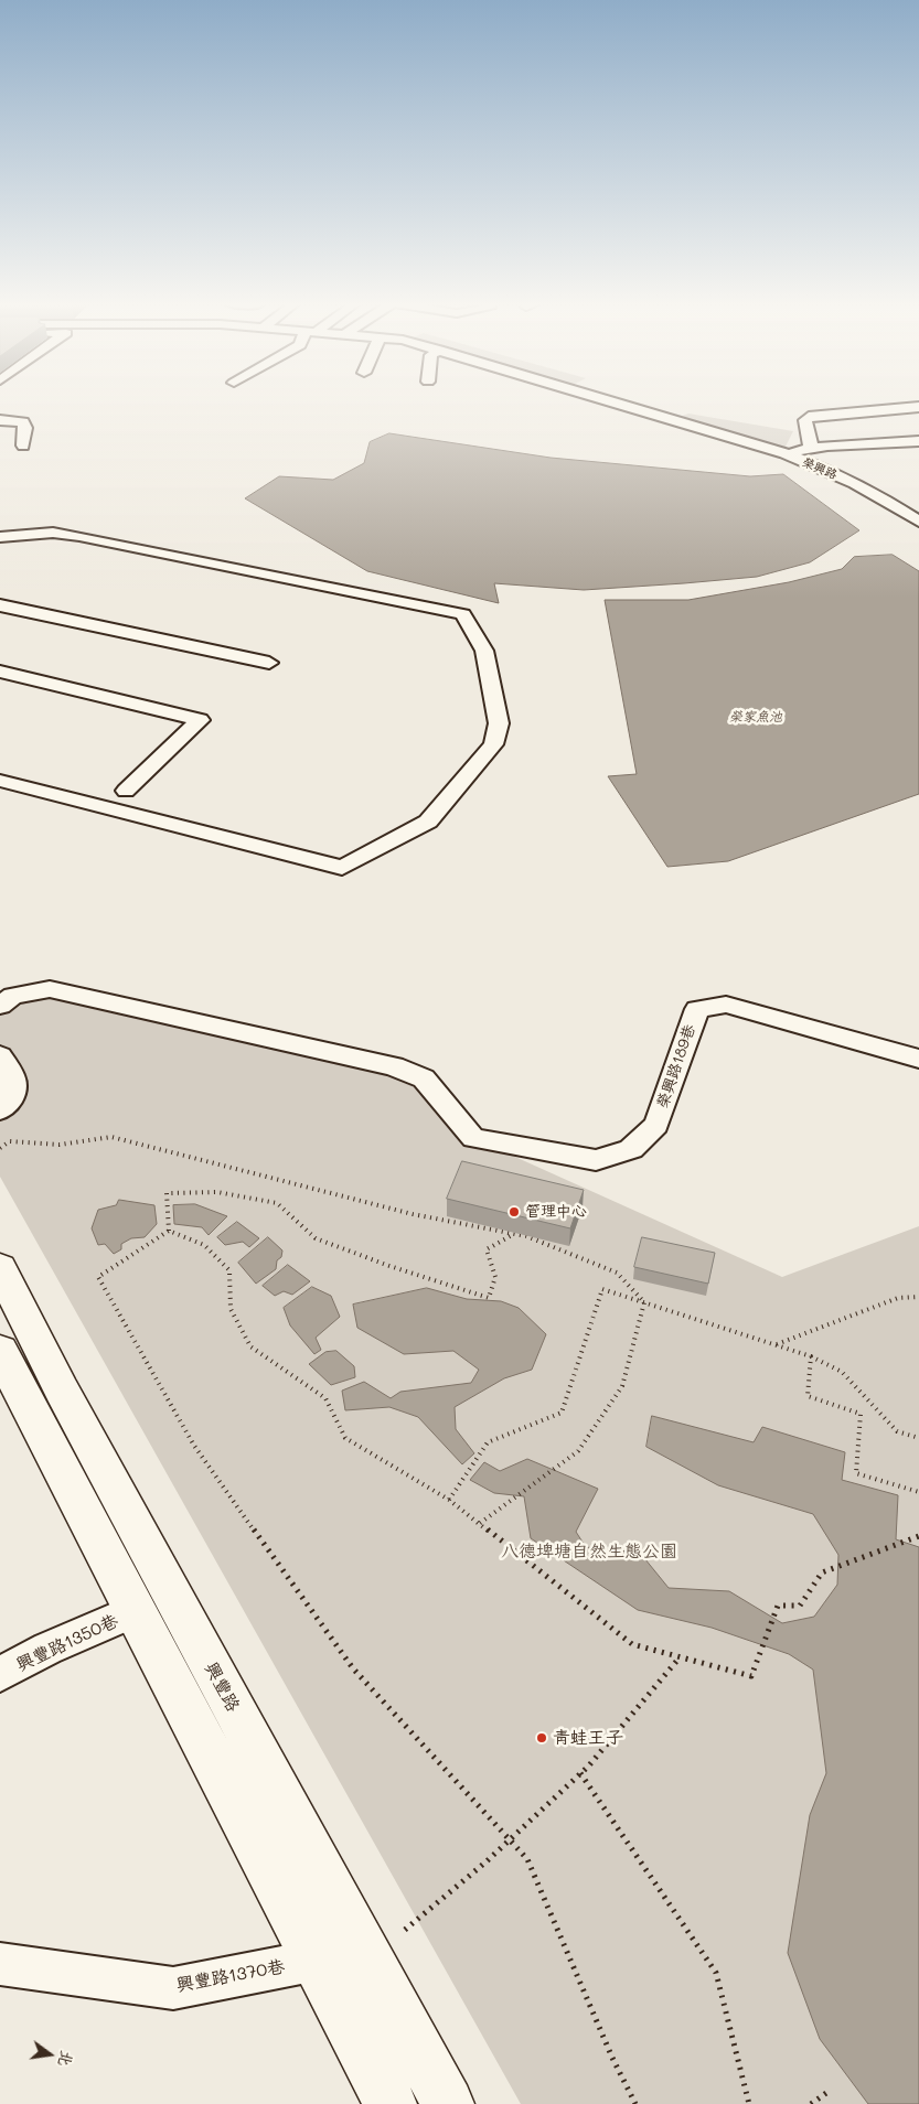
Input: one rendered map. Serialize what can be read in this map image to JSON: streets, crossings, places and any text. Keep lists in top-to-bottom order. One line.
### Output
{"streets":{"main road":["興豐路"],"street":["榮興路","榮興路189巷","興豐路1350巷","興豐路1370巷"]},"crossings":[["興豐路","興豐路1370巷"]],"water":["榮家魚池"],"parks":["八德埤塘自然生態公園"],"places":["管理中心","青蛙王子"],"north":"right"}
